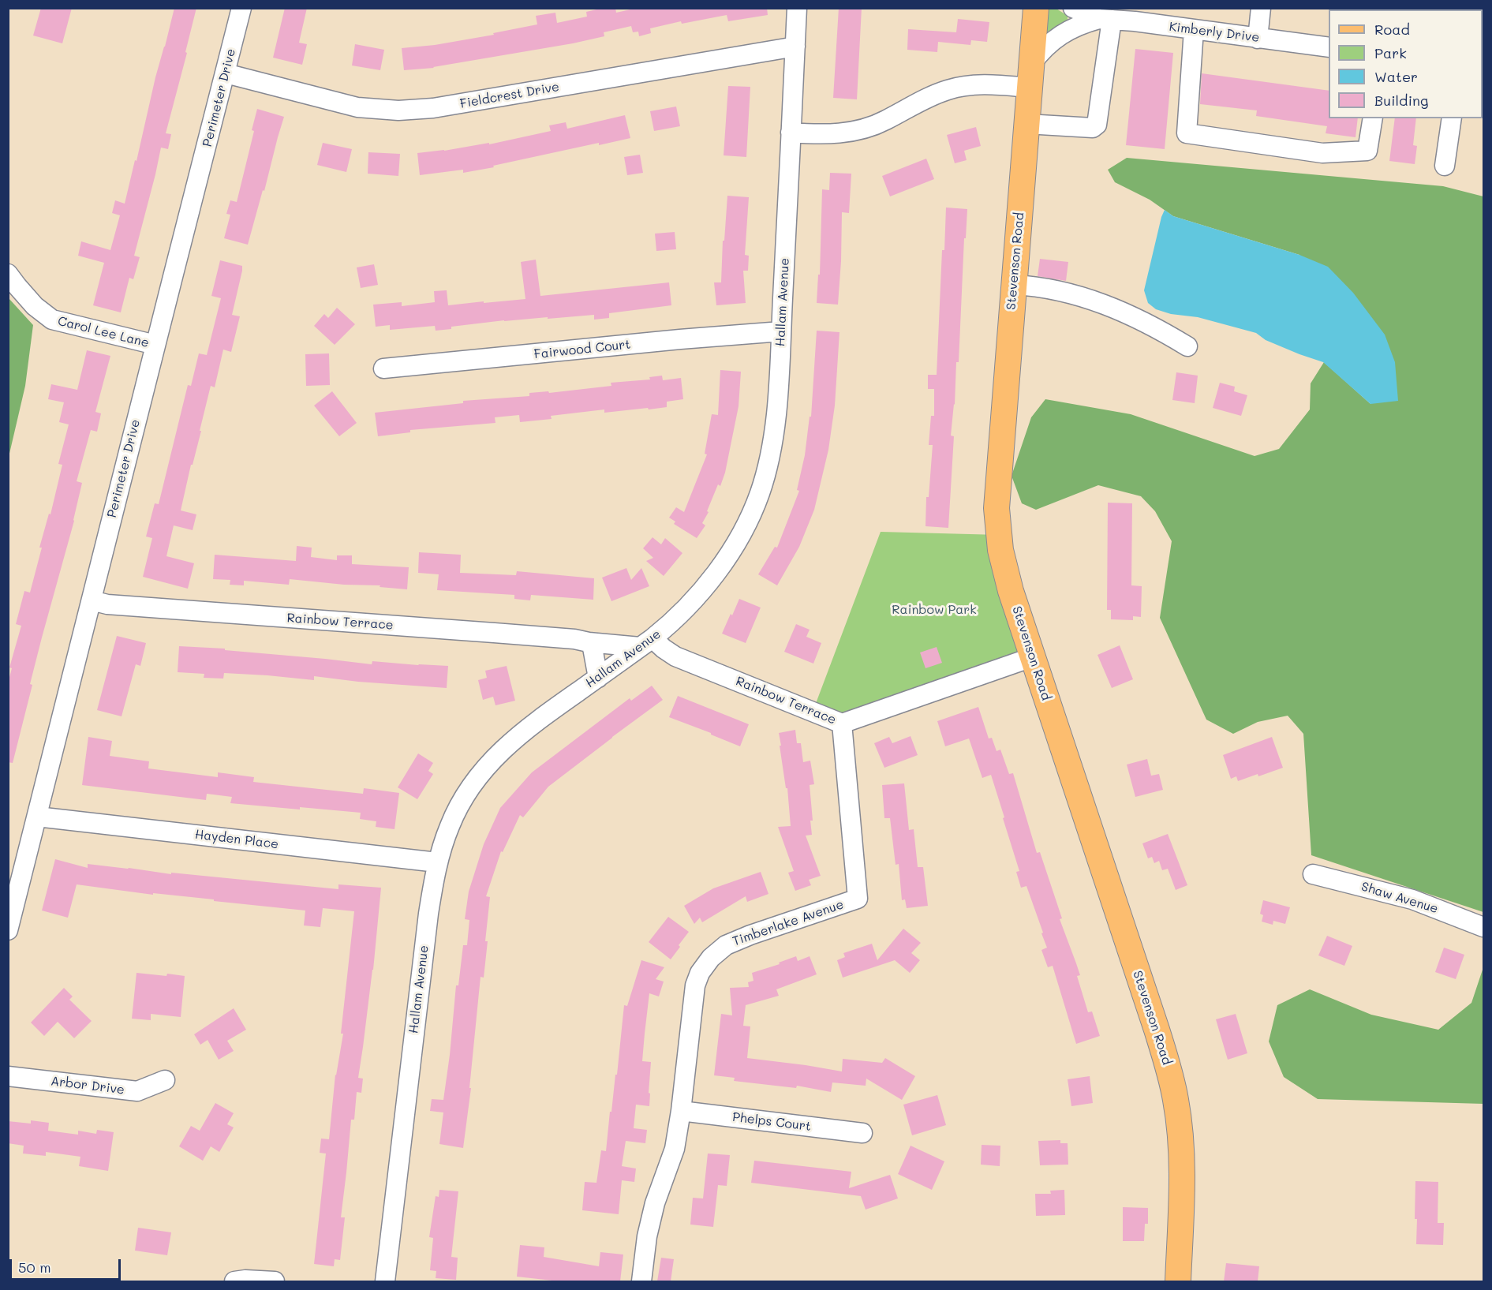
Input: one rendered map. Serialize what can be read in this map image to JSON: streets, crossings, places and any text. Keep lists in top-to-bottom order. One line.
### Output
{"streets":{"main road":["Stevenson Road"],"street":["Kimberly Drive","Fieldcrest Drive","Perimeter Drive","Hallam Avenue","Carol Lee Lane","Fairwood Court","Rainbow Terrace","Hayden Place","Shaw Avenue","Timberlake Avenue","Arbor Drive","Phelps Court"]},"crossings":[["Kimberly Drive","Stevenson Road"],["Fieldcrest Drive","Perimeter Drive"],["Fieldcrest Drive","Hallam Avenue"],["Perimeter Drive","Carol Lee Lane"],["Perimeter Drive","Rainbow Terrace"],["Perimeter Drive","Hayden Place"],["Stevenson Road","Rainbow Terrace"],["Hallam Avenue","Fairwood Court"],["Hallam Avenue","Rainbow Terrace"],["Hallam Avenue","Hayden Place"],["Rainbow Terrace","Timberlake Avenue"],["Timberlake Avenue","Phelps Court"]],"parks":["Rainbow Park"],"legend":["Road","Park","Water","Building"],"scale_bar":"50 m"}
